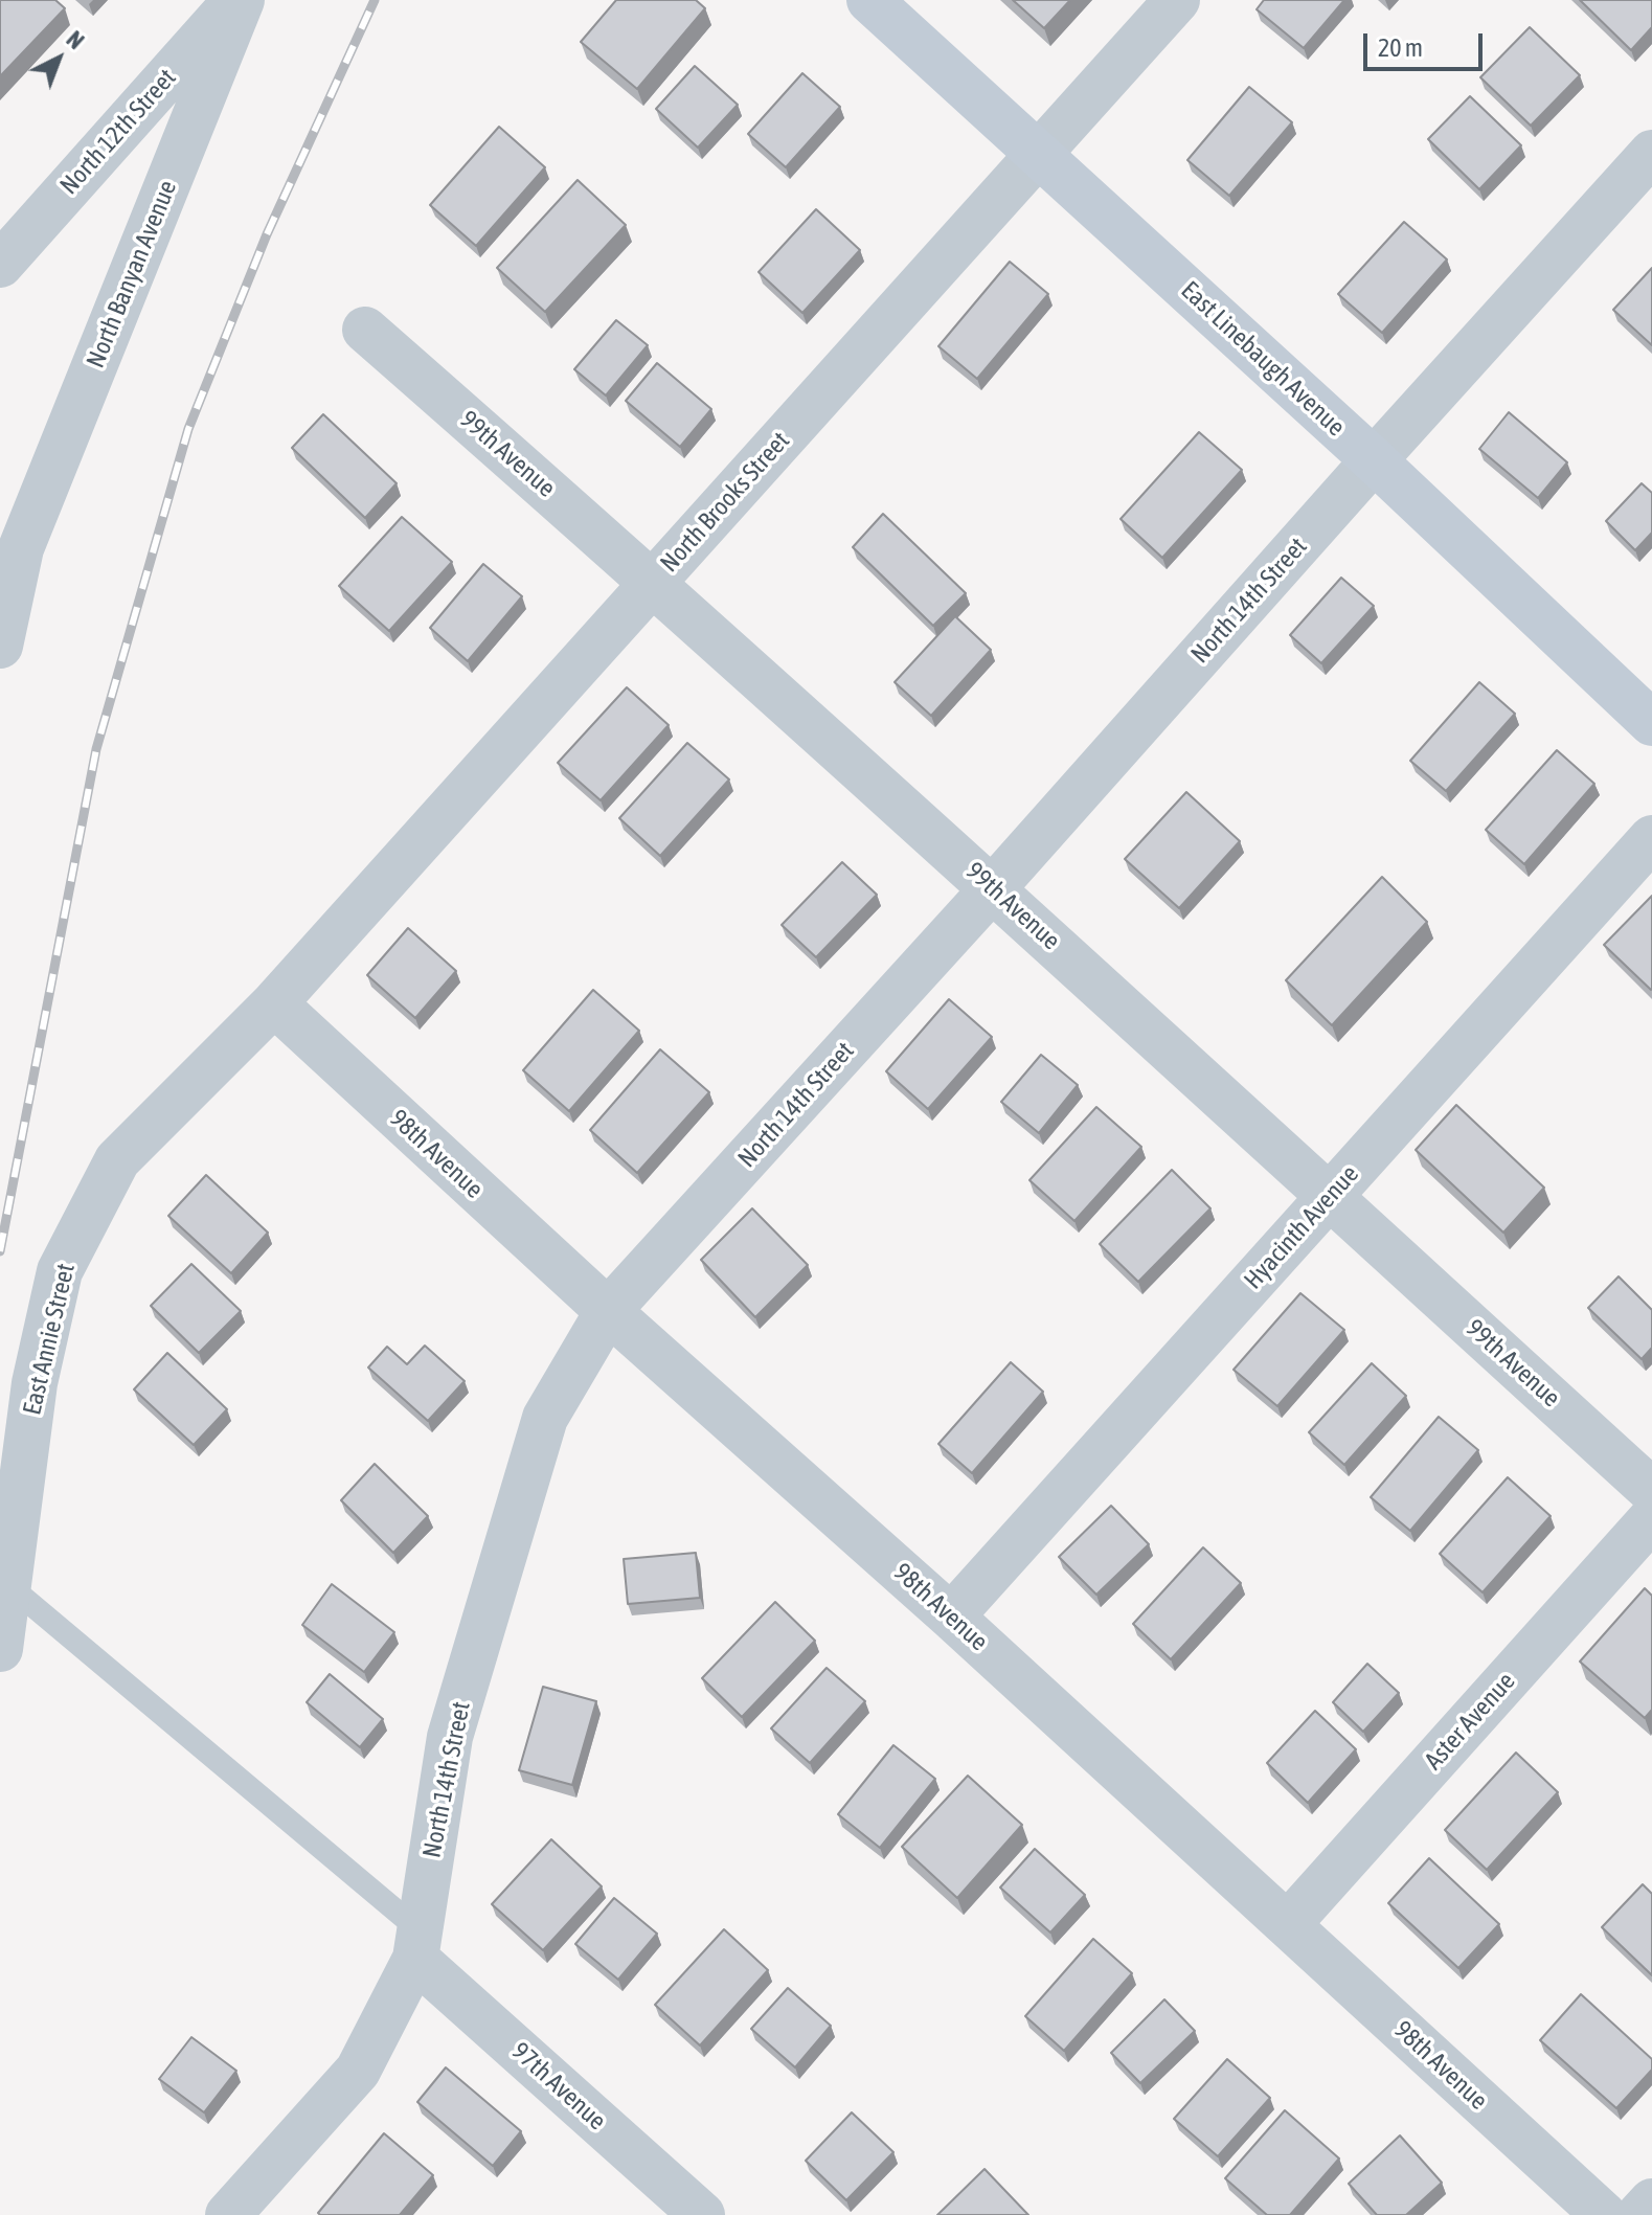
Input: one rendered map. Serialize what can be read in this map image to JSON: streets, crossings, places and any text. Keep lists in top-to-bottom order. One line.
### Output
{"streets":{"street":["North 12th Street","North Banyan Avenue","East Linebaugh Avenue","99th Avenue","North Brooks Street","North 14th Street","98th Avenue","Hyacinth Avenue","East Annie Street","Aster Avenue","97th Avenue"]},"crossings":[["North 12th Street","North Banyan Avenue"],["East Linebaugh Avenue","North Brooks Street"],["East Linebaugh Avenue","North 14th Street"],["99th Avenue","North Brooks Street"],["99th Avenue","North 14th Street"],["99th Avenue","Hyacinth Avenue"],["North Brooks Street","98th Avenue"],["North Brooks Street","East Annie Street"],["North 14th Street","98th Avenue"],["North 14th Street","97th Avenue"],["98th Avenue","Hyacinth Avenue"],["98th Avenue","East Annie Street"],["98th Avenue","Aster Avenue"]],"scale_bar":"20 m","north":"top right"}
